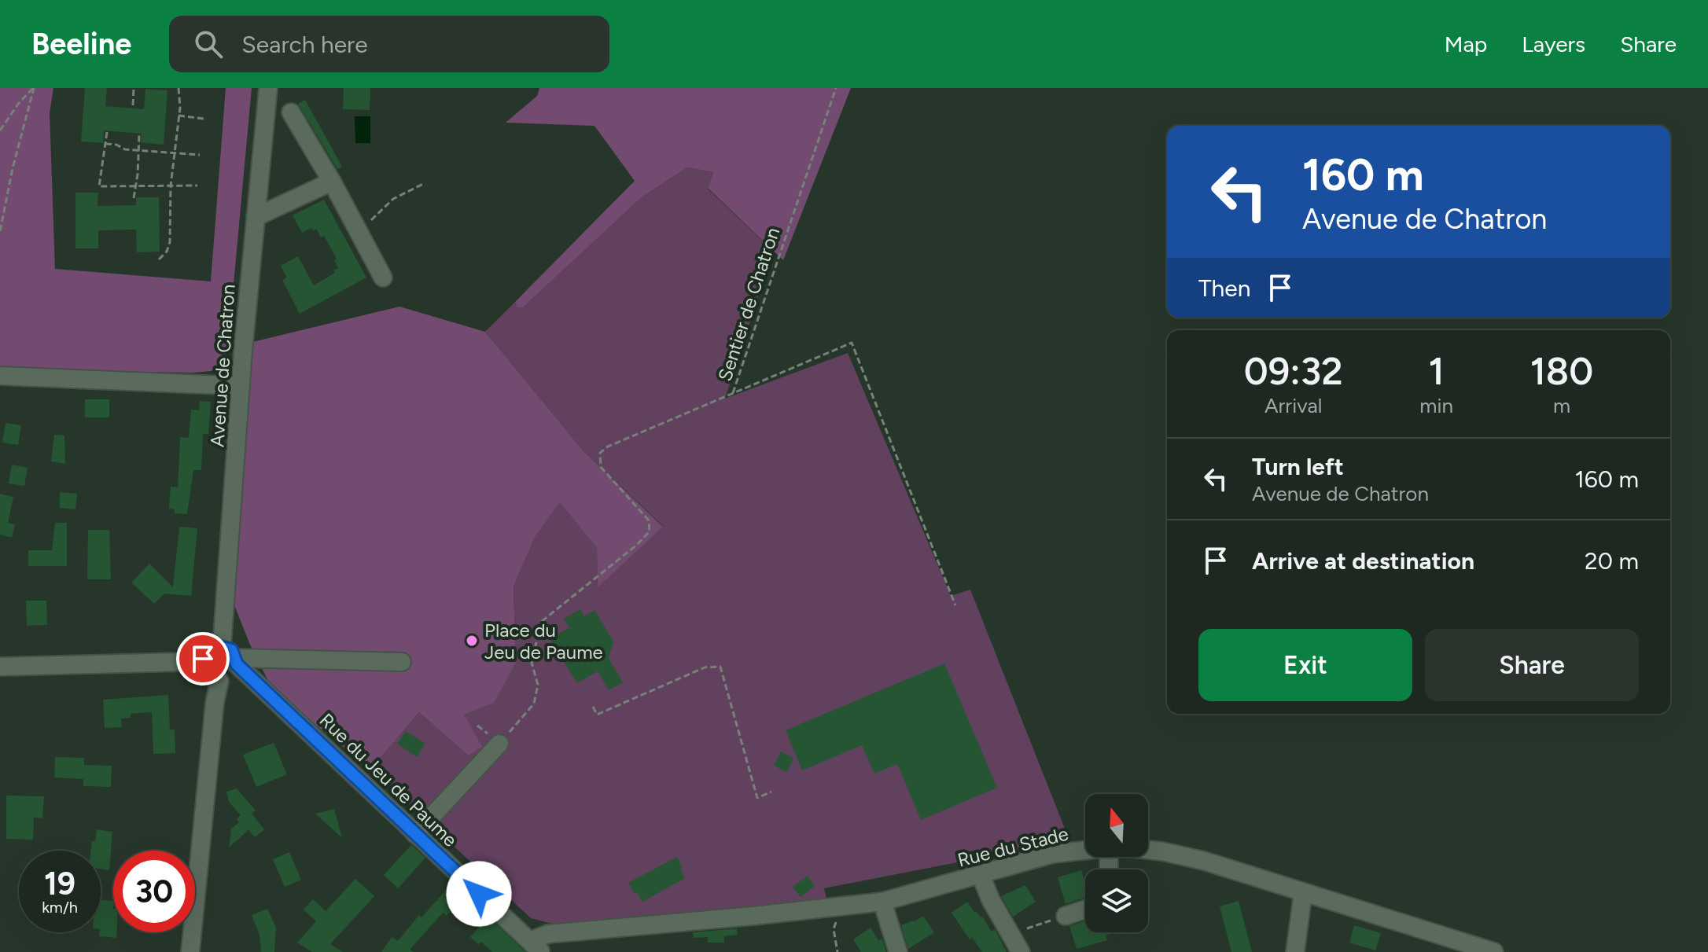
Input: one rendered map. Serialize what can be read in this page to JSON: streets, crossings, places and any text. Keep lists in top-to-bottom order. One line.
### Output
{"streets":{"street":["Avenue de Chatron","Rue du Jeu de Paume","Rue du Stade"],"path":["Sentier de Chatron"]},"crossings":[["Avenue de Chatron","Rue du Jeu de Paume"],["Rue du Jeu de Paume","Rue du Stade"]],"places":["Place du Jeu de Paume"],"north":"top","page":{"header":"Beeline","search":"Search here","nav":["Map","Layers","Share"],"turn":["160 m","Avenue de Chatron"],"then":"Then","eta":["09:32","Arrival","1","min","180","m"],"list":[{"name":"Turn left","note":"Avenue de Chatron","value":"160 m"},{"name":"Arrive at destination","value":"20 m"}],"buttons":["Exit","Share"],"speed":"19 km/h","limit":"30"}}
